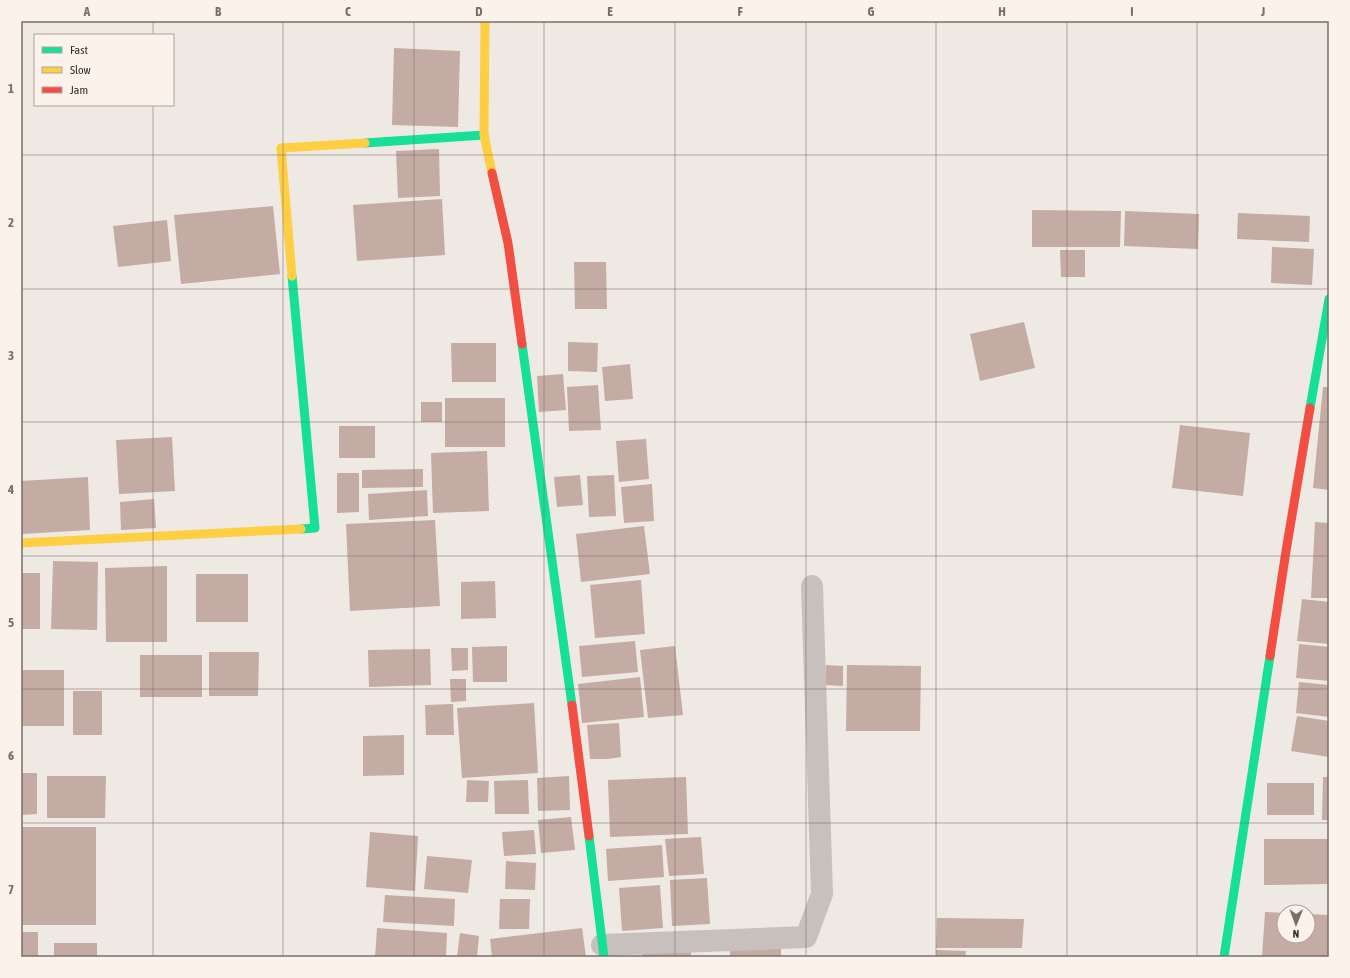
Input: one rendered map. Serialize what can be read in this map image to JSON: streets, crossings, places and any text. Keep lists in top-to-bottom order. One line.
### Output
{"legend":["Fast","Slow","Jam"],"north":"bottom","grid":{"columns":["A","B","C","D","E","F","G","H","I","J"],"rows":["1","2","3","4","5","6","7"]}}
